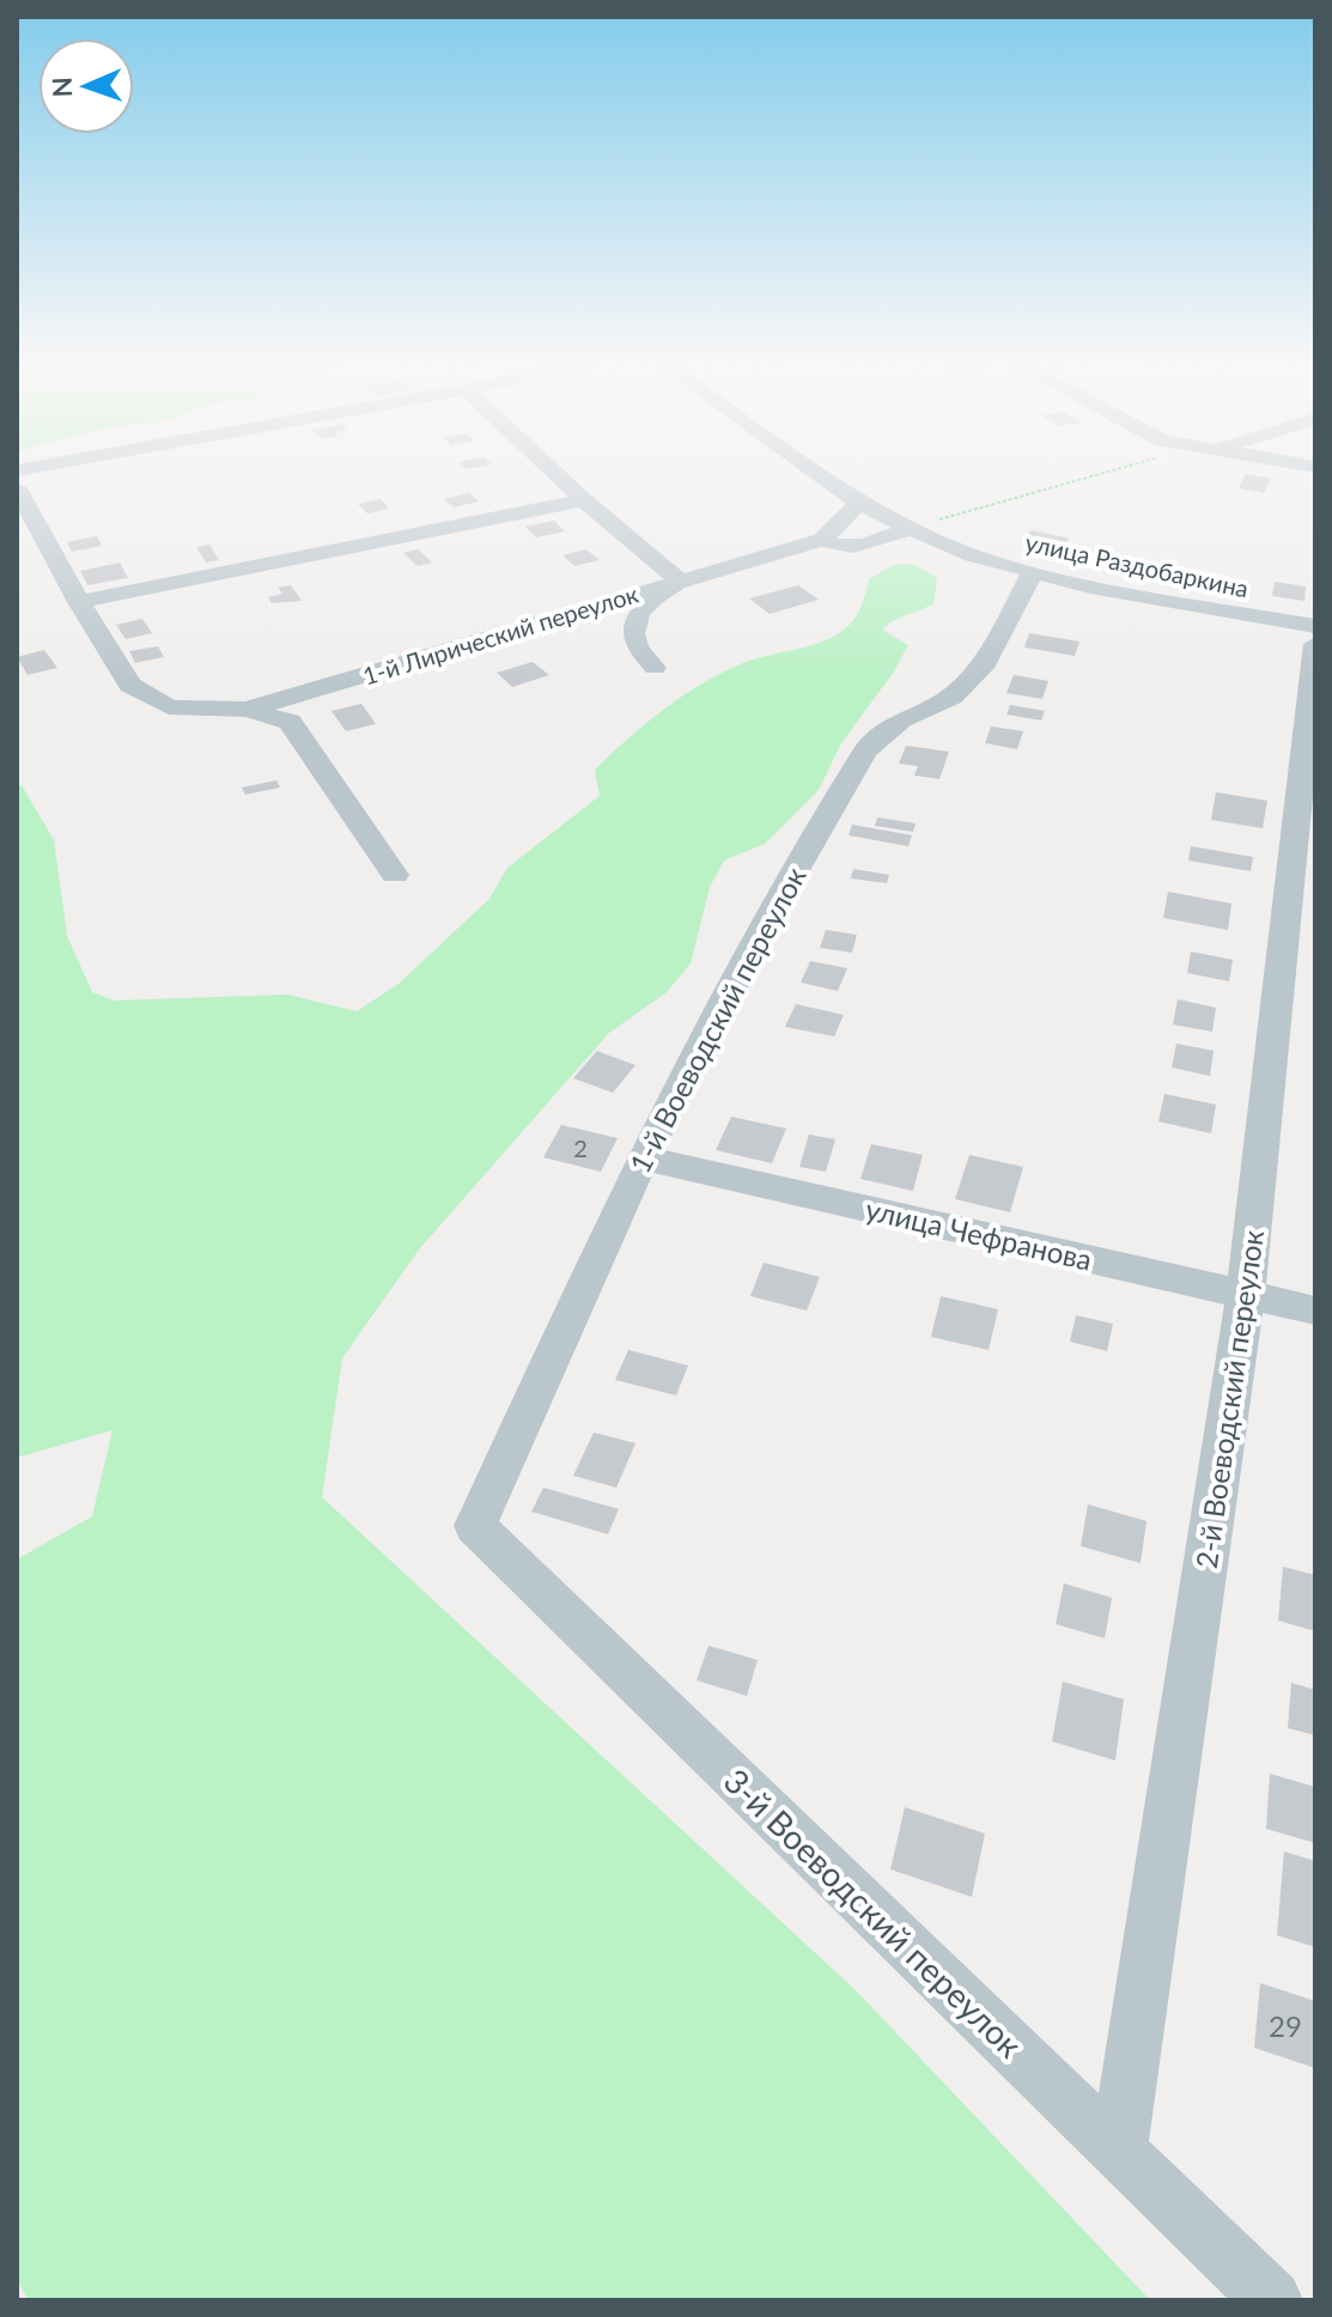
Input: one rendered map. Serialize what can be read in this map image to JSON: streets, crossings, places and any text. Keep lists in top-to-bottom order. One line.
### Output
{"streets":{"street":["улица Раздобаркина","1-й Лирический переулок","1-й Воеводский переулок","улица Чефранова","2-й Воеводский переулок","3-й Воеводский переулок"]},"crossings":[["улица Раздобаркина","1-й Лирический переулок"],["улица Раздобаркина","1-й Воеводский переулок"],["1-й Воеводский переулок","улица Чефранова"],["1-й Воеводский переулок","3-й Воеводский переулок"],["улица Чефранова","2-й Воеводский переулок"],["2-й Воеводский переулок","3-й Воеводский переулок"]],"house_numbers":["2","29"],"north":"left"}
